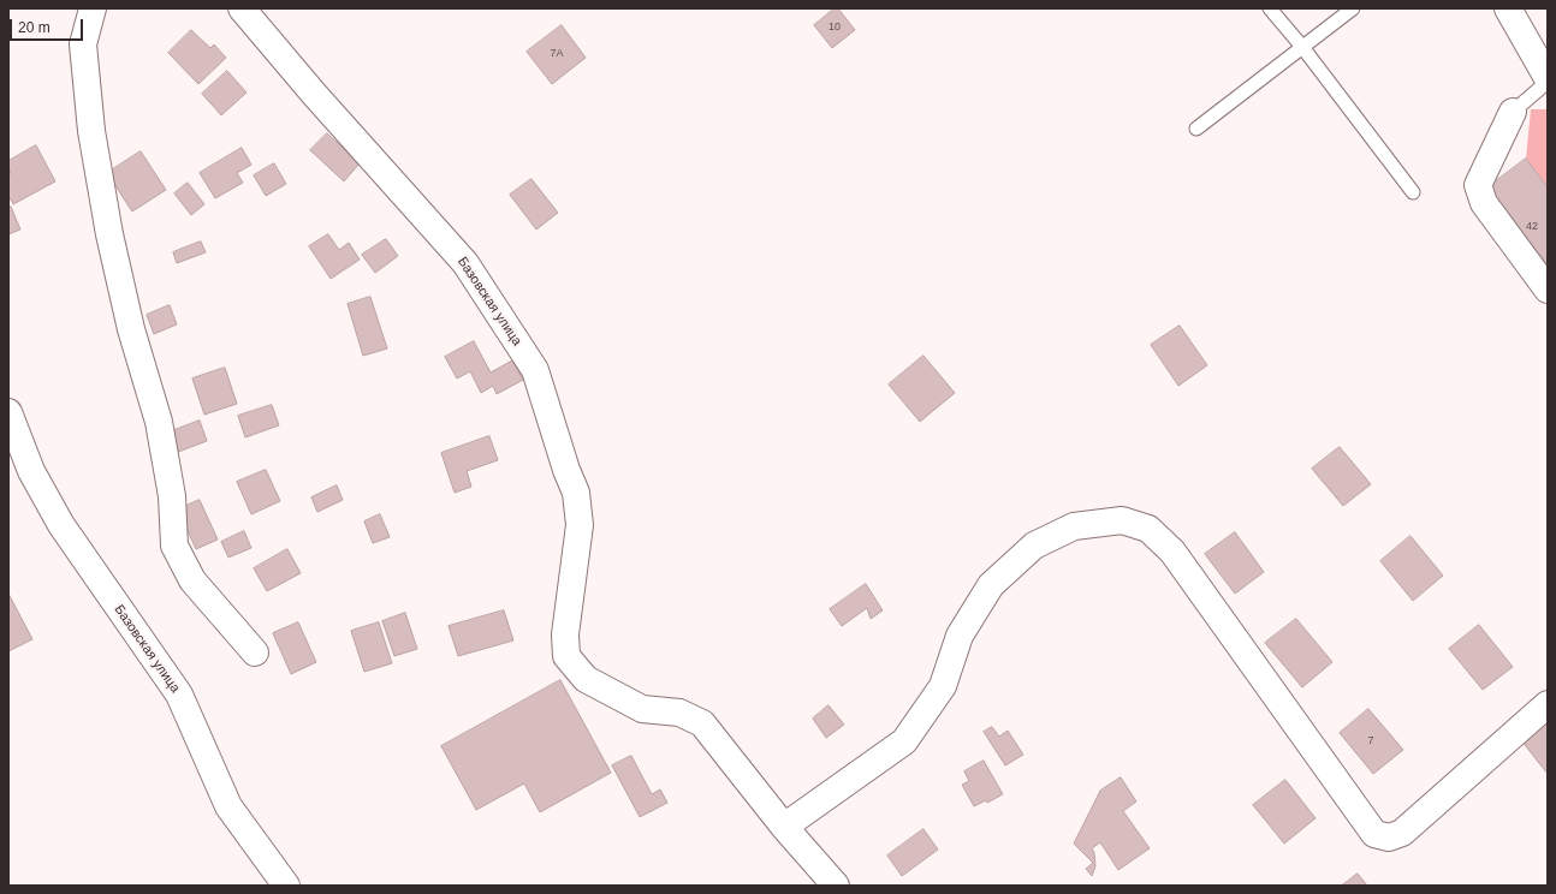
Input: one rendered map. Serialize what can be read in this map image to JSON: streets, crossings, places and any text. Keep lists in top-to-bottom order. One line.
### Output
{"streets":{"street":["Базовская улица"]},"house_numbers":["10","7А","42","7"],"scale_bar":"20 m"}
